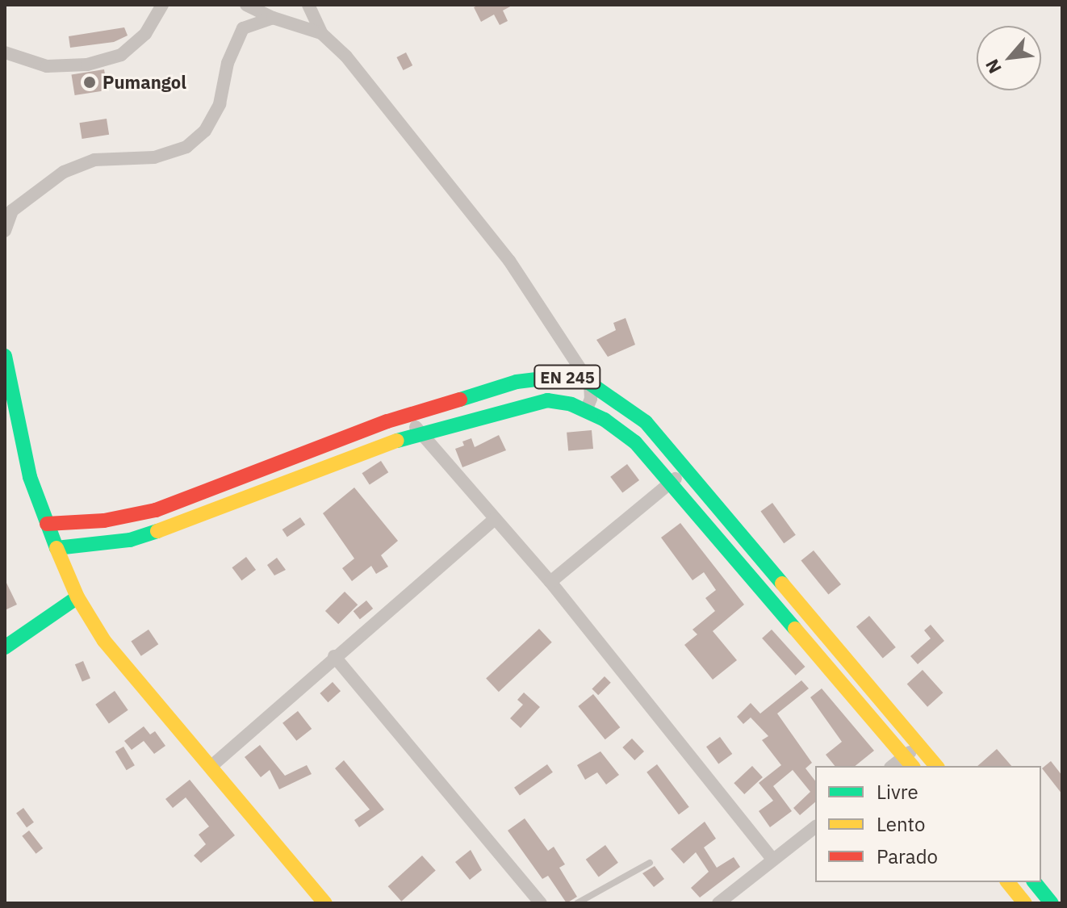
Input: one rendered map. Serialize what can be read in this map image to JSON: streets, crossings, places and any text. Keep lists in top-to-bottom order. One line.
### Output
{"streets":{"main road":["EN 245"]},"places":["Pumangol"],"legend":["Livre","Lento","Parado"],"north":"bottom left"}
